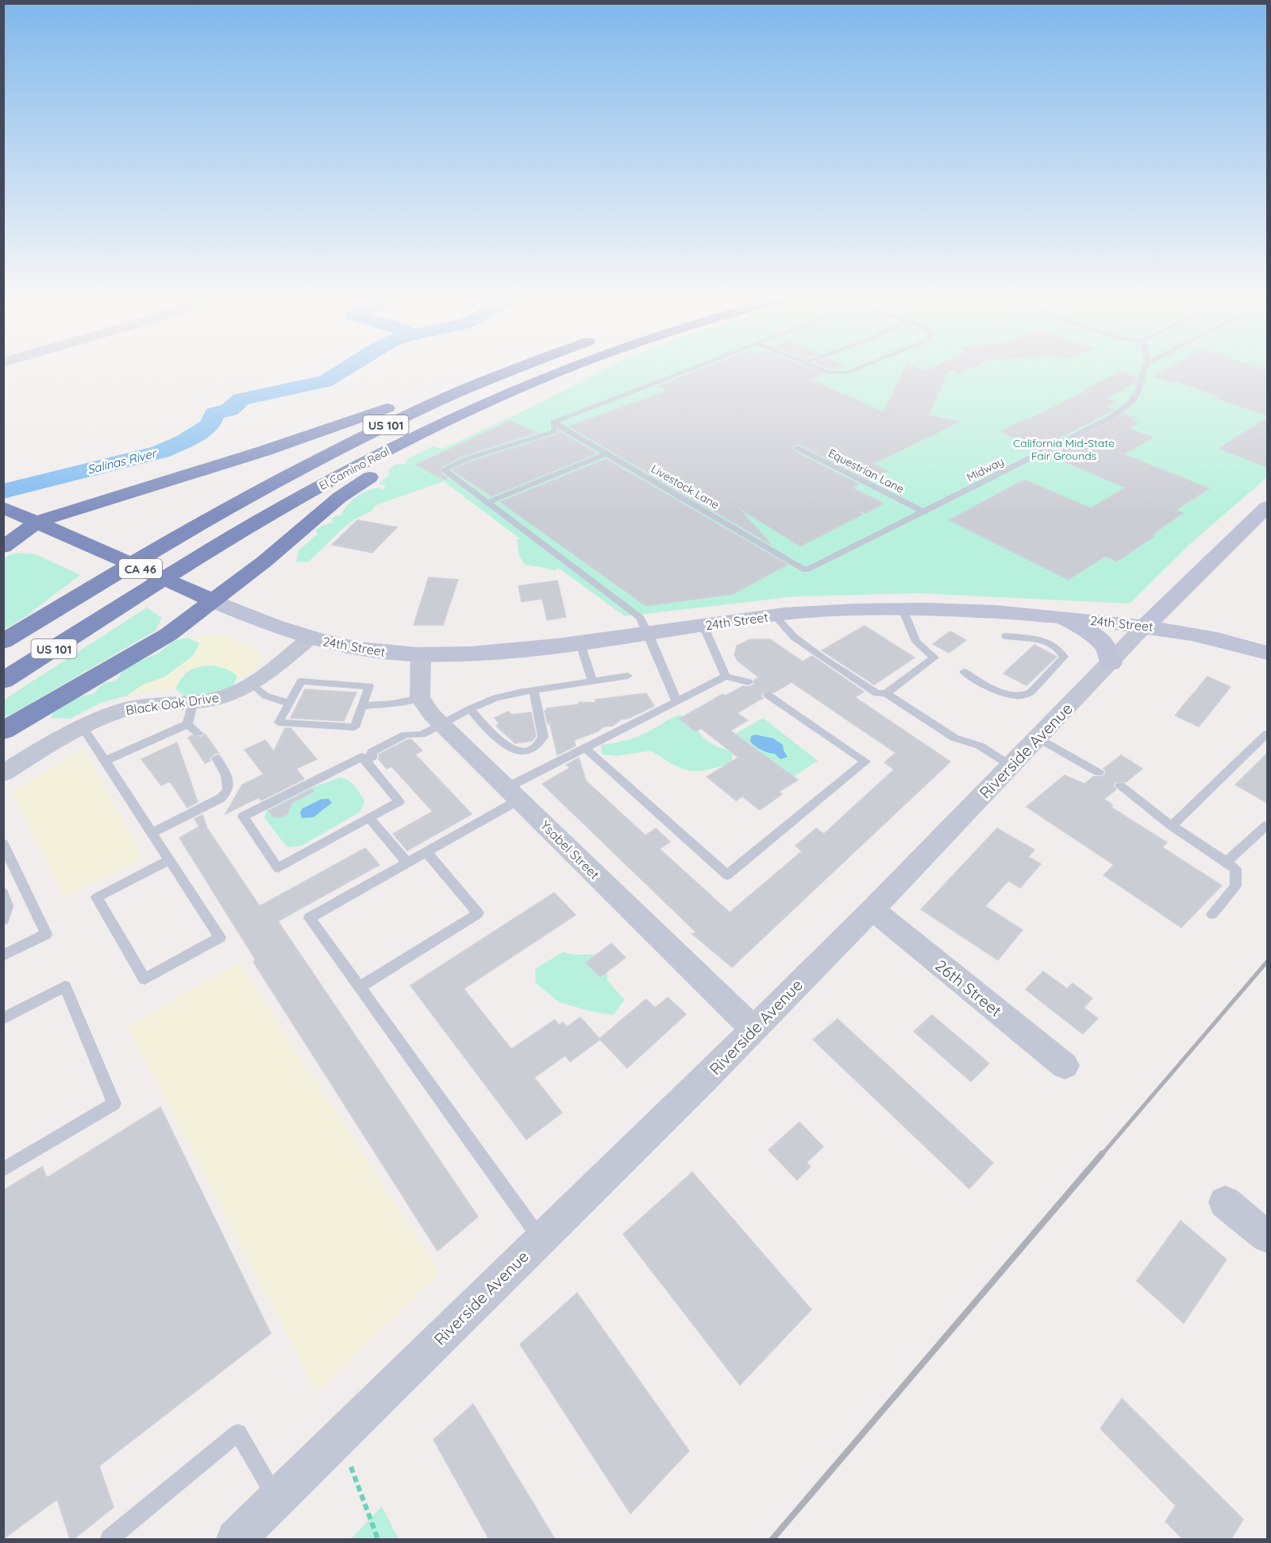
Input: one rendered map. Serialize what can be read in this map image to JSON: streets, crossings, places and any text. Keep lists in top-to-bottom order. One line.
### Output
{"streets":{"highway":["US 101","El Camino Real","CA 46"],"main road":["24th Street","Riverside Avenue"],"street":["Black Oak Drive","Ysabel Street","26th Street"],"lane":["Midway","Equestrian Lane","Livestock Lane"]},"crossings":[["Midway","Equestrian Lane"],["Midway","Livestock Lane"],["CA 46","24th Street"],["24th Street","Black Oak Drive"],["24th Street","Riverside Avenue"],["Riverside Avenue","Ysabel Street"],["Riverside Avenue","26th Street"]],"water":["Salinas River"],"parks":["California Mid-State Fair Grounds"]}
